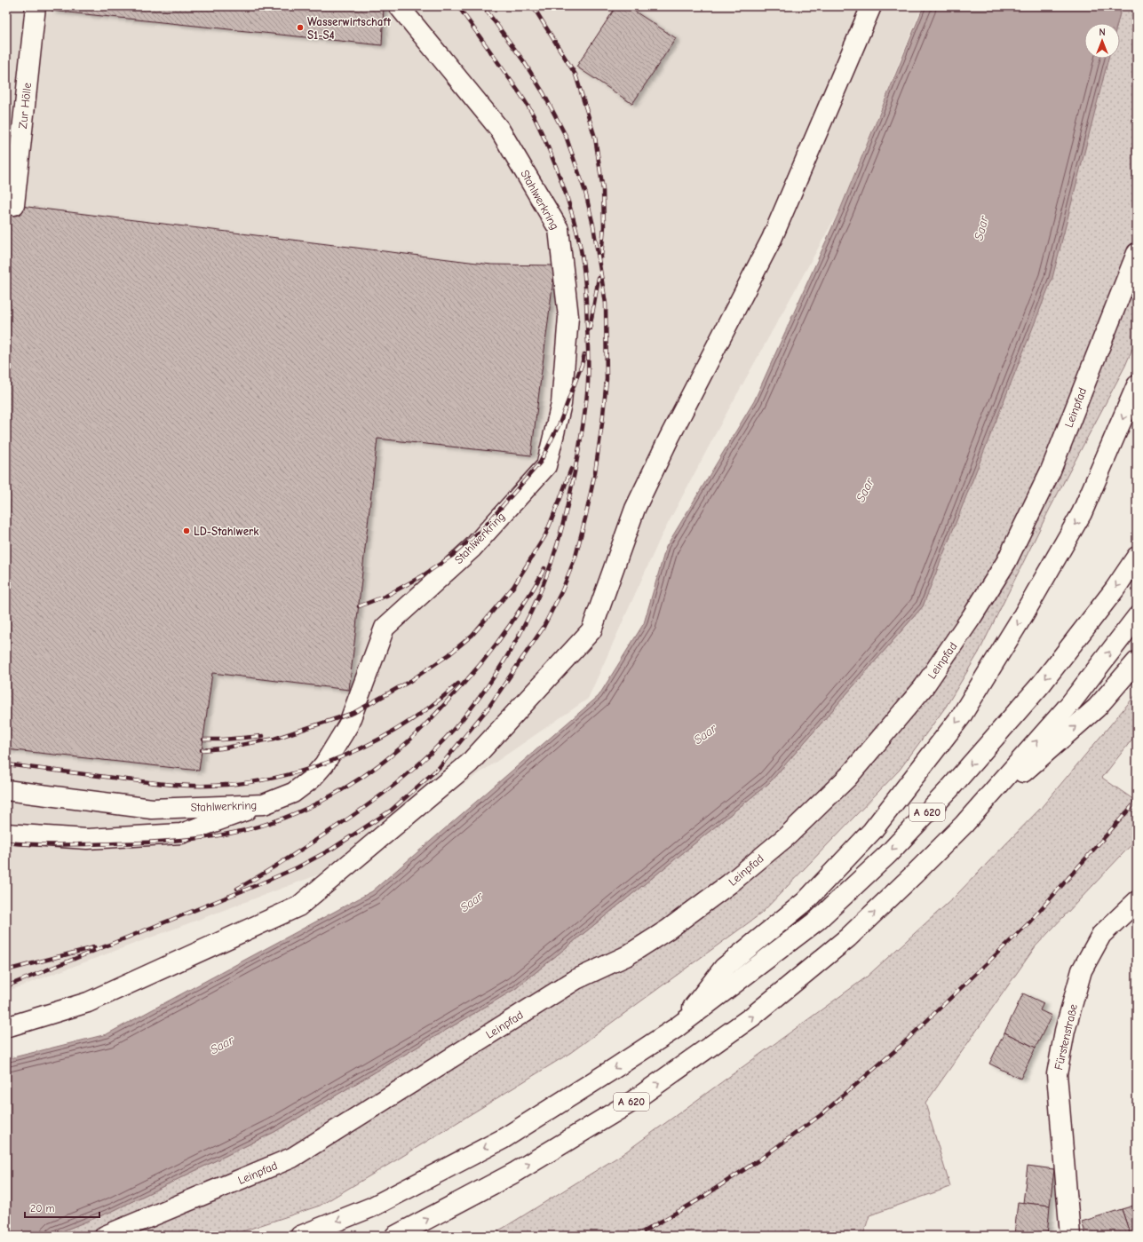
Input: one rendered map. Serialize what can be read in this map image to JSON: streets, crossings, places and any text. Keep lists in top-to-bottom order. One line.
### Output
{"streets":{"main road":["Zur Hölle","Stahlwerkring","Leinpfad","A 620","Fürstenstraße"]},"water":["Saar"],"places":["Wasserwirtschaft S1-S4","LD-Stahlwerk"],"scale_bar":"20 m","north":"top"}
